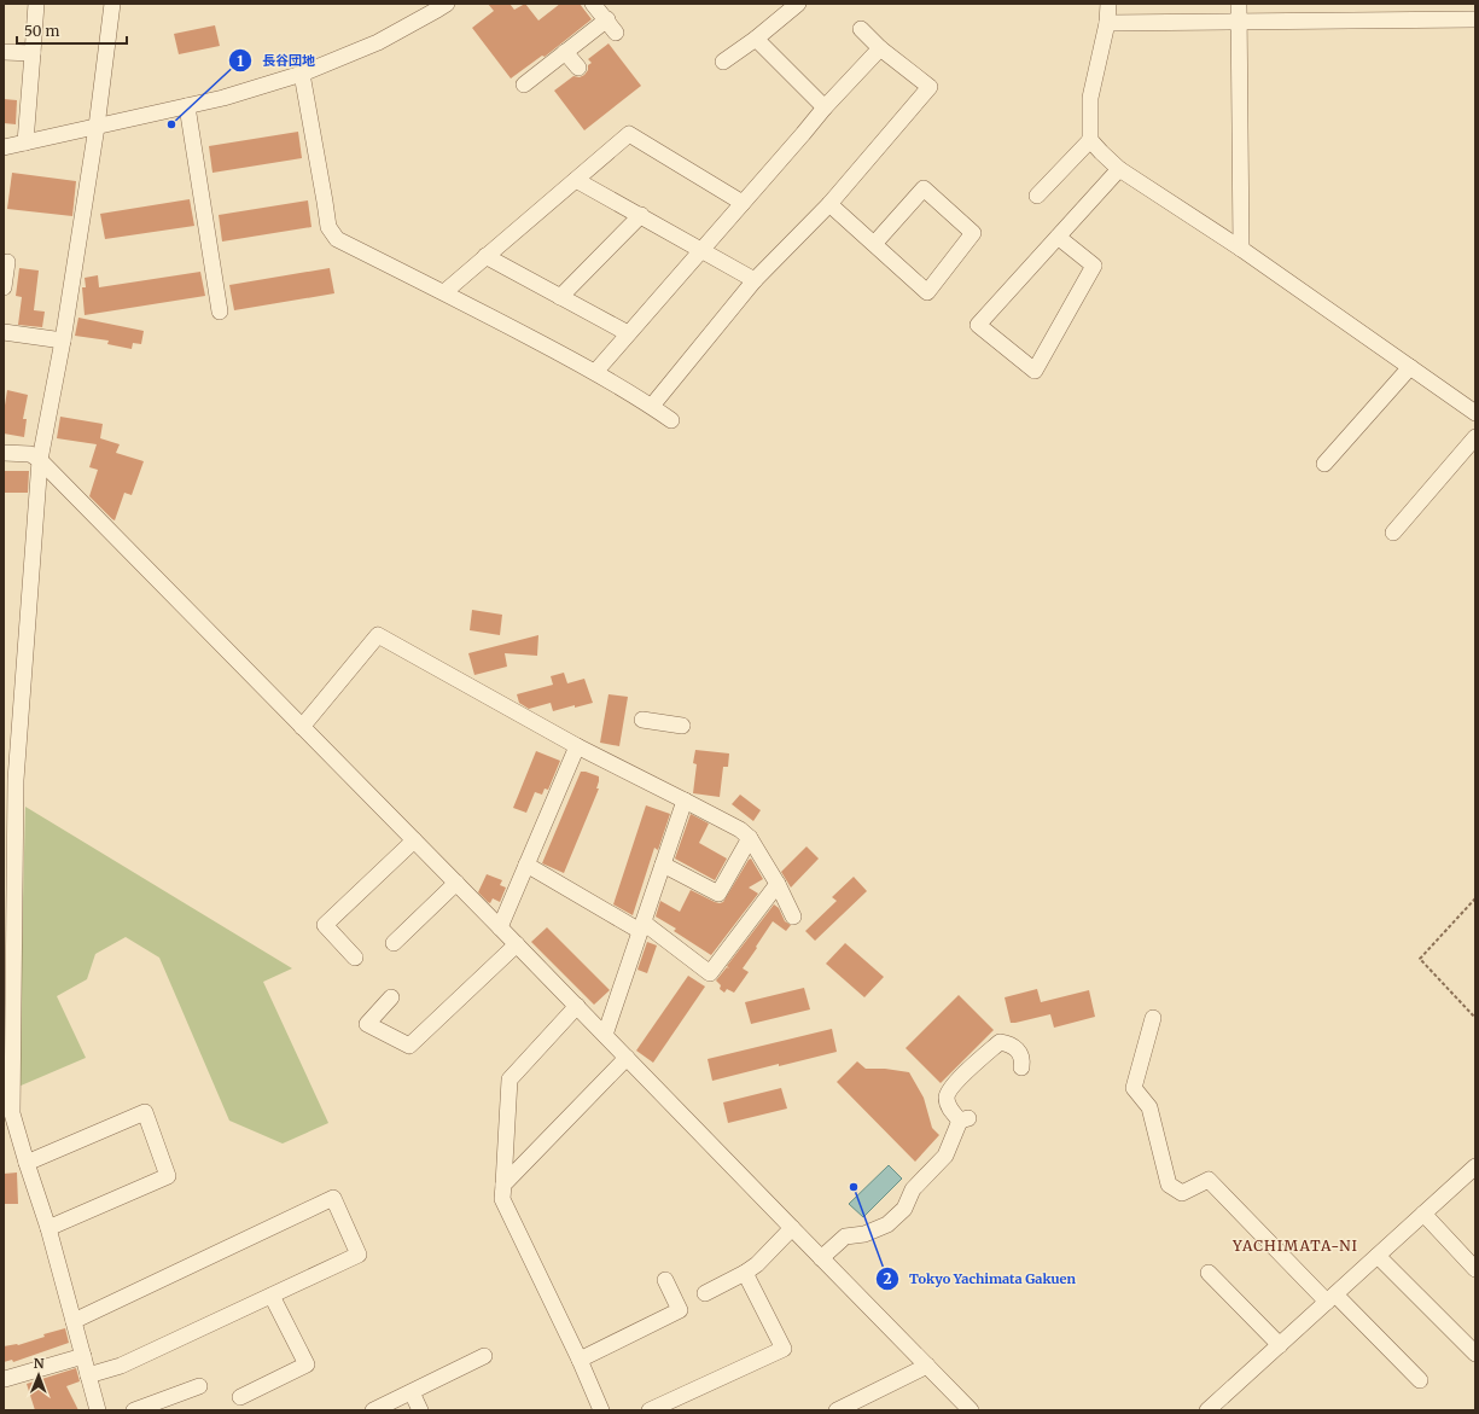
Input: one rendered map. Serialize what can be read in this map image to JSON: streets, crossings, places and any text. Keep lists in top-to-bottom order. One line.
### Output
{"districts":["YACHIMATA-NI"],"places":["長谷団地","Tokyo Yachimata Gakuen"],"scale_bar":"50 m","north":"top"}
